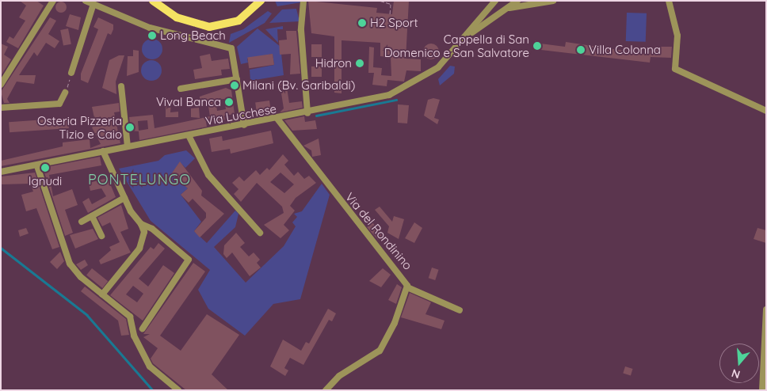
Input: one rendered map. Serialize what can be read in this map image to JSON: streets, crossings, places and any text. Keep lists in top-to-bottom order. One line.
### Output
{"streets":{"street":["Via Lucchese","Via del Rondinino"]},"crossings":[["Via Lucchese","Via del Rondinino"]],"districts":["PONTELUNGO"],"places":["H2 Sport","Long Beach","Cappella di San Domenico e San Salvatore","Villa Colonna","Hidron","Milani (Bv. Garibaldi)","Vival Banca","Osteria Pizzeria Tizio e Caio","Ignudi"],"north":"bottom"}
